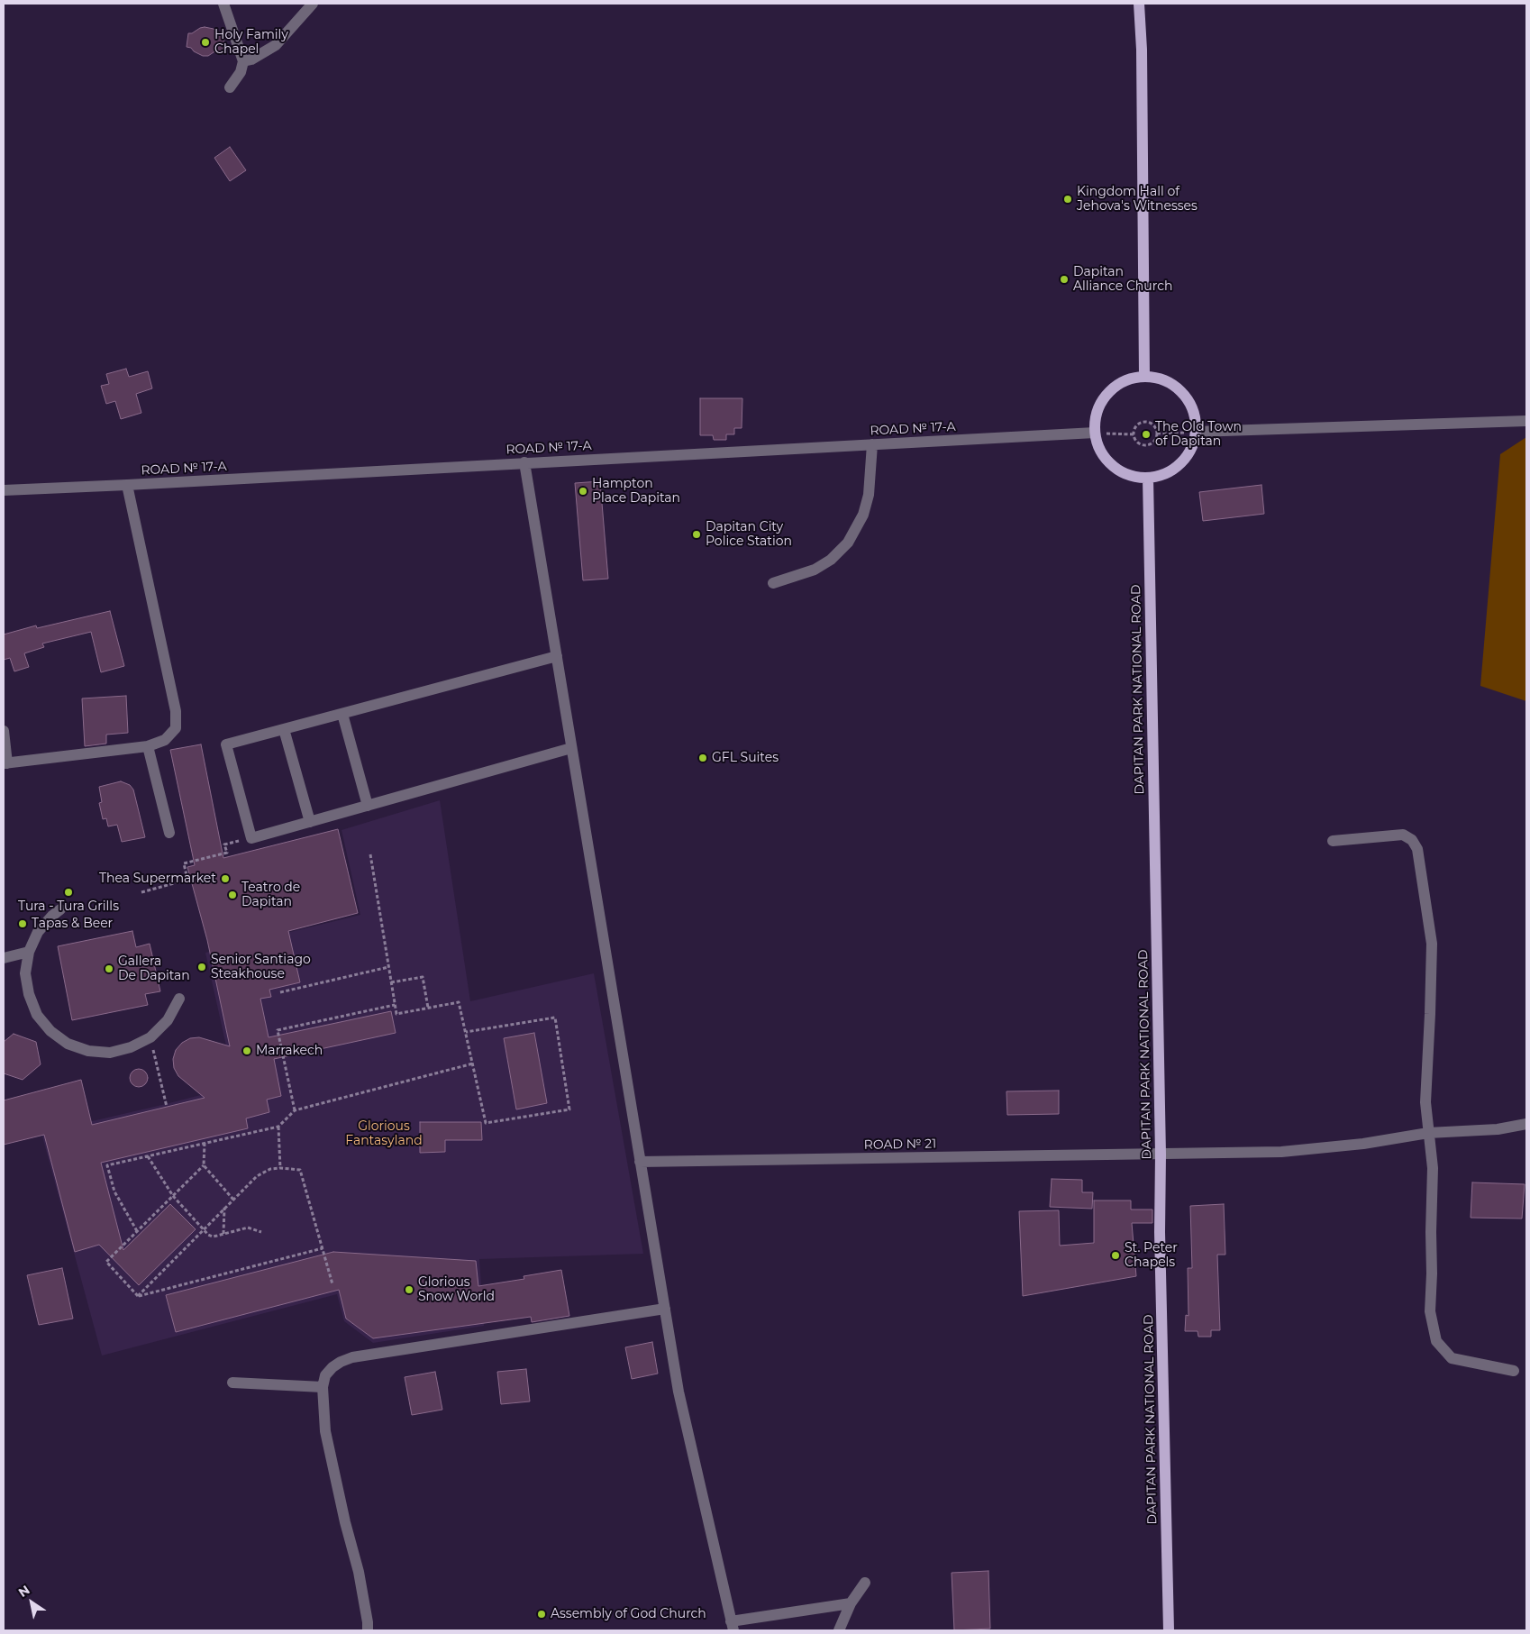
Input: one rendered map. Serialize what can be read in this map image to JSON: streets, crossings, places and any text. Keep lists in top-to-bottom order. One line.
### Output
{"streets":{"main road":["DAPITAN PARK NATIONAL ROAD"],"street":["ROAD № 17-A","ROAD № 21"]},"crossings":[["DAPITAN PARK NATIONAL ROAD","ROAD № 21"]],"parks":["Glorious Fantasyland"],"places":["Holy Family Chapel","Kingdom Hall of Jehova's Witnesses","Dapitan Alliance Church","The Old Town of Dapitan","Hampton Place Dapitan","Dapitan City Police Station","GFL Suites","Thea Supermarket","Tura - Tura Grills","Teatro de Dapitan","Tapas & Beer","Senior Santiago Steakhouse","Gallera De Dapitan","Marrakech","St. Peter Chapels","Glorious Snow World","Assembly of God Church"],"north":"top left"}
